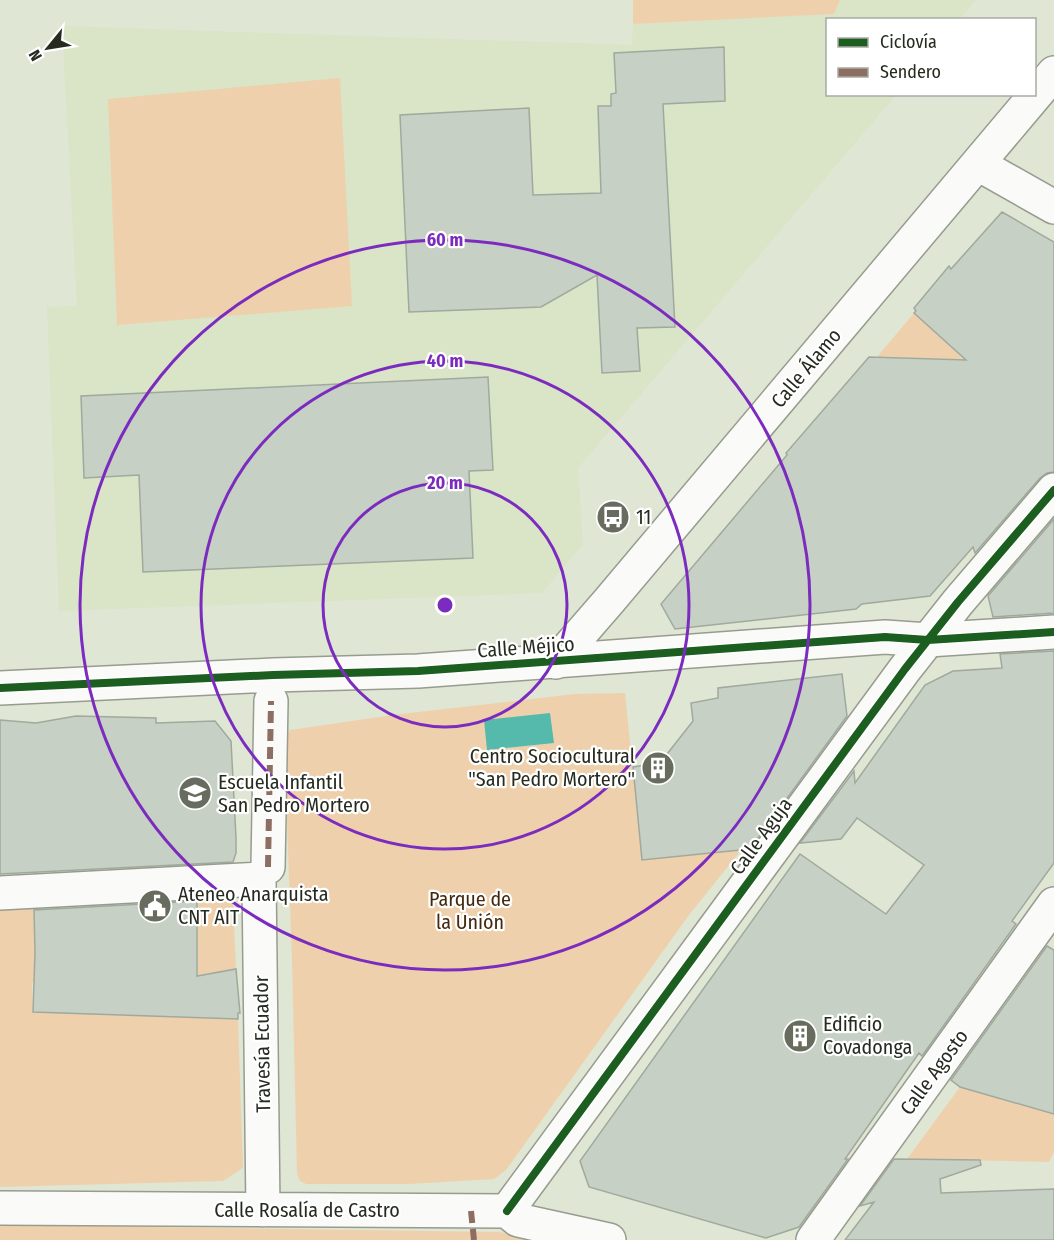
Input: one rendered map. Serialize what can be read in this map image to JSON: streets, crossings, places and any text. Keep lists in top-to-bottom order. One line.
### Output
{"streets":{"street":["Calle Álamo","Calle Méjico","Calle Aguja","Travesía Ecuador","Calle Agosto","Calle Rosalía de Castro"]},"crossings":[["Calle Álamo","Calle Méjico"],["Calle Méjico","Calle Aguja"],["Calle Aguja","Calle Rosalía de Castro"],["Travesía Ecuador","Calle Rosalía de Castro"]],"parks":["Parque de la Unión"],"places":{"bus stop":["11"],"building":["Centro Sociocultural \"San Pedro Mortero\"","Edificio Covadonga"],"school or university":["Escuela Infantil San Pedro Mortero"],"public building":["Ateneo Anarquista CNT AIT"]},"legend":["Ciclovía","Sendero"],"north":"bottom left","rings":["60 m","40 m","20 m"]}
